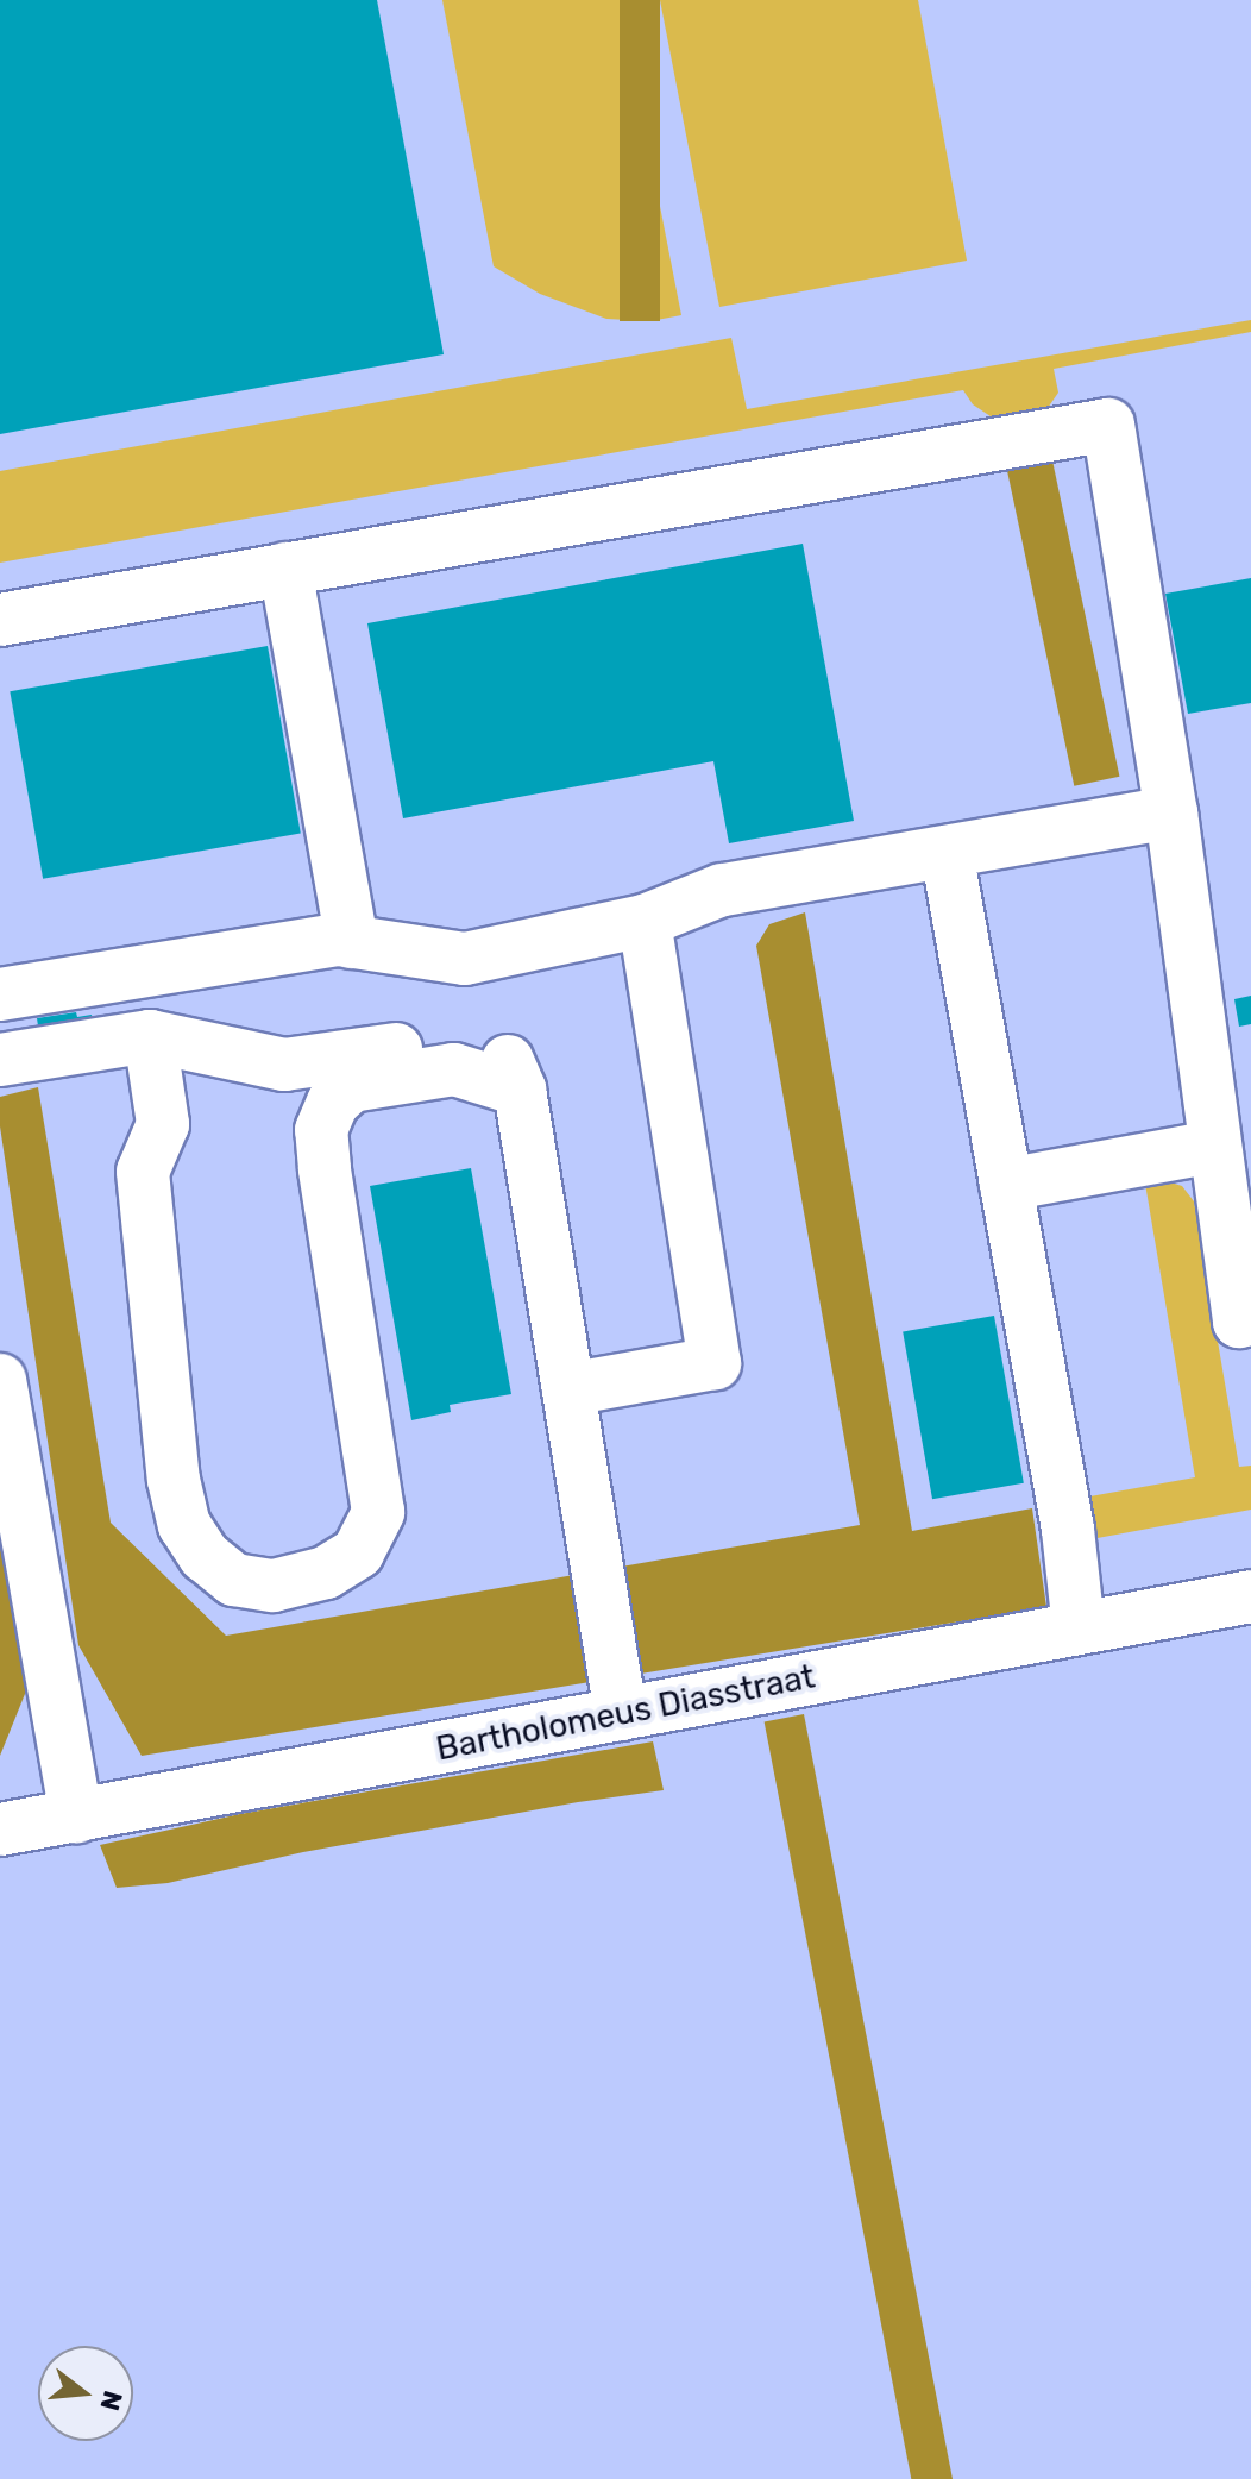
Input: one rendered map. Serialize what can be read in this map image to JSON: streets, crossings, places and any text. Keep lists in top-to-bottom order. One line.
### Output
{"streets":{"street":["Bartholomeus Diasstraat"]},"north":"right"}
